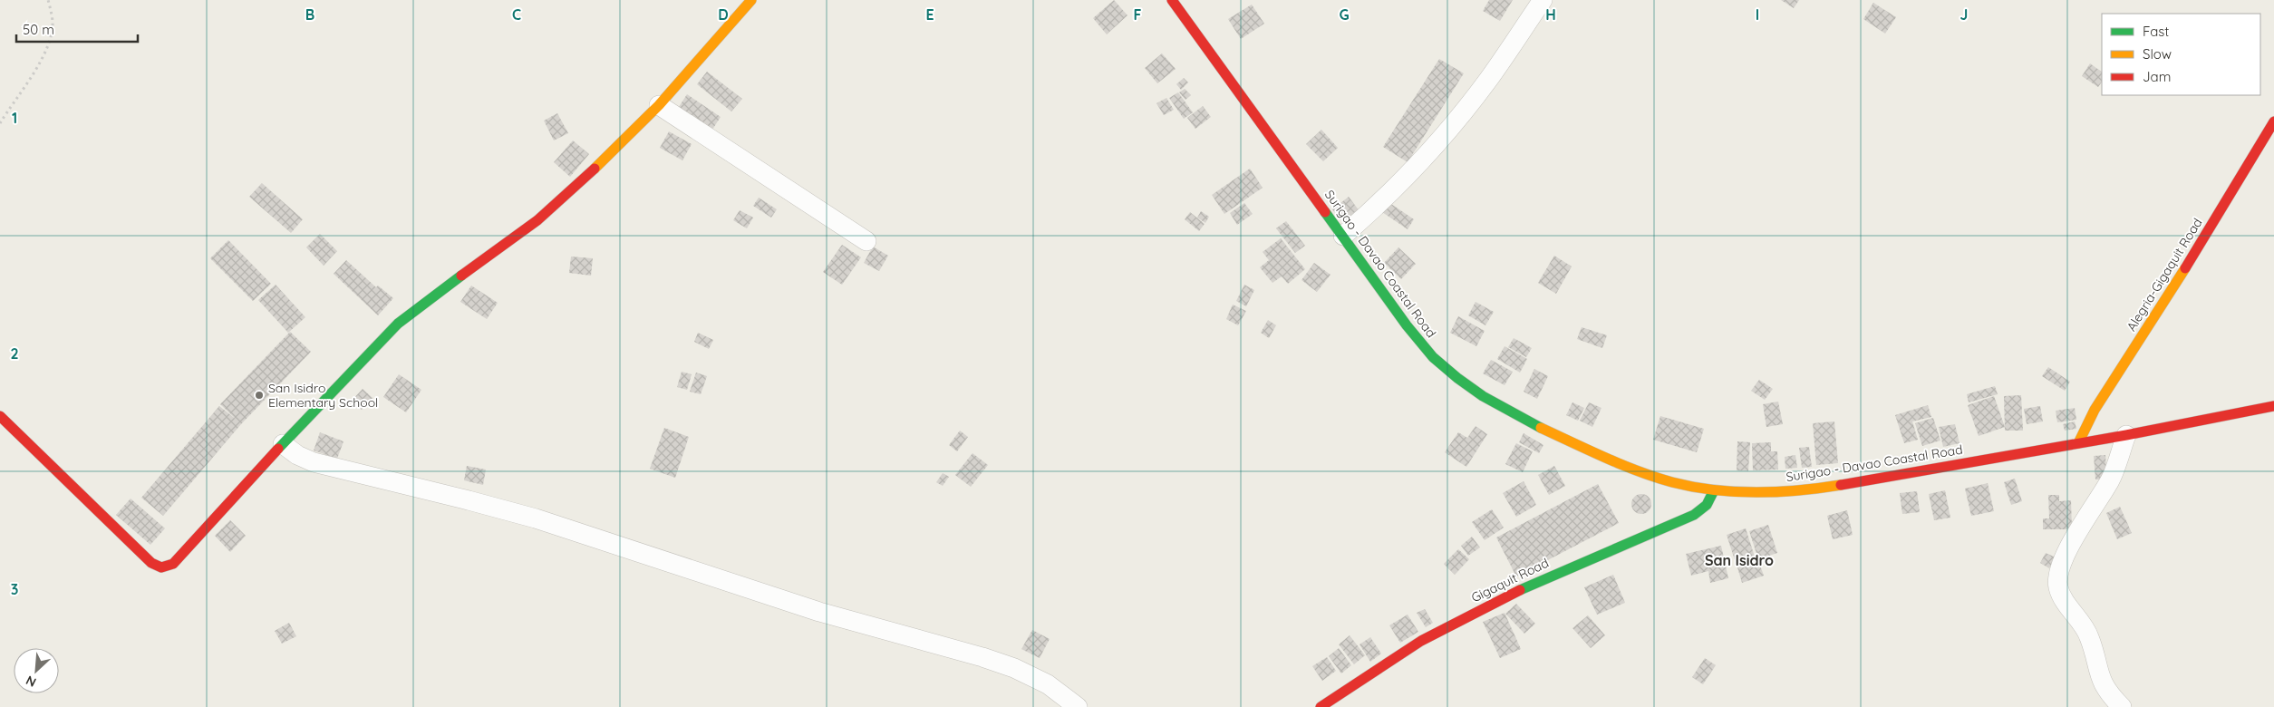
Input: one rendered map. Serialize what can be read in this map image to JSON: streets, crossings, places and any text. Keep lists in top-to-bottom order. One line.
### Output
{"streets":{"main road":["Surigao - Davao Coastal Road","Alegria-Gigaquit Road","Gigaquit Road"]},"crossings":[["Surigao - Davao Coastal Road","Alegria-Gigaquit Road"],["Surigao - Davao Coastal Road","Gigaquit Road"]],"districts":["San Isidro"],"places":["San Isidro Elementary School"],"legend":["Fast","Slow","Jam"],"scale_bar":"50 m","north":"bottom left","grid":{"columns":["B","C","D","E","F","G","H","I","J"],"rows":["1","2","3"]}}
